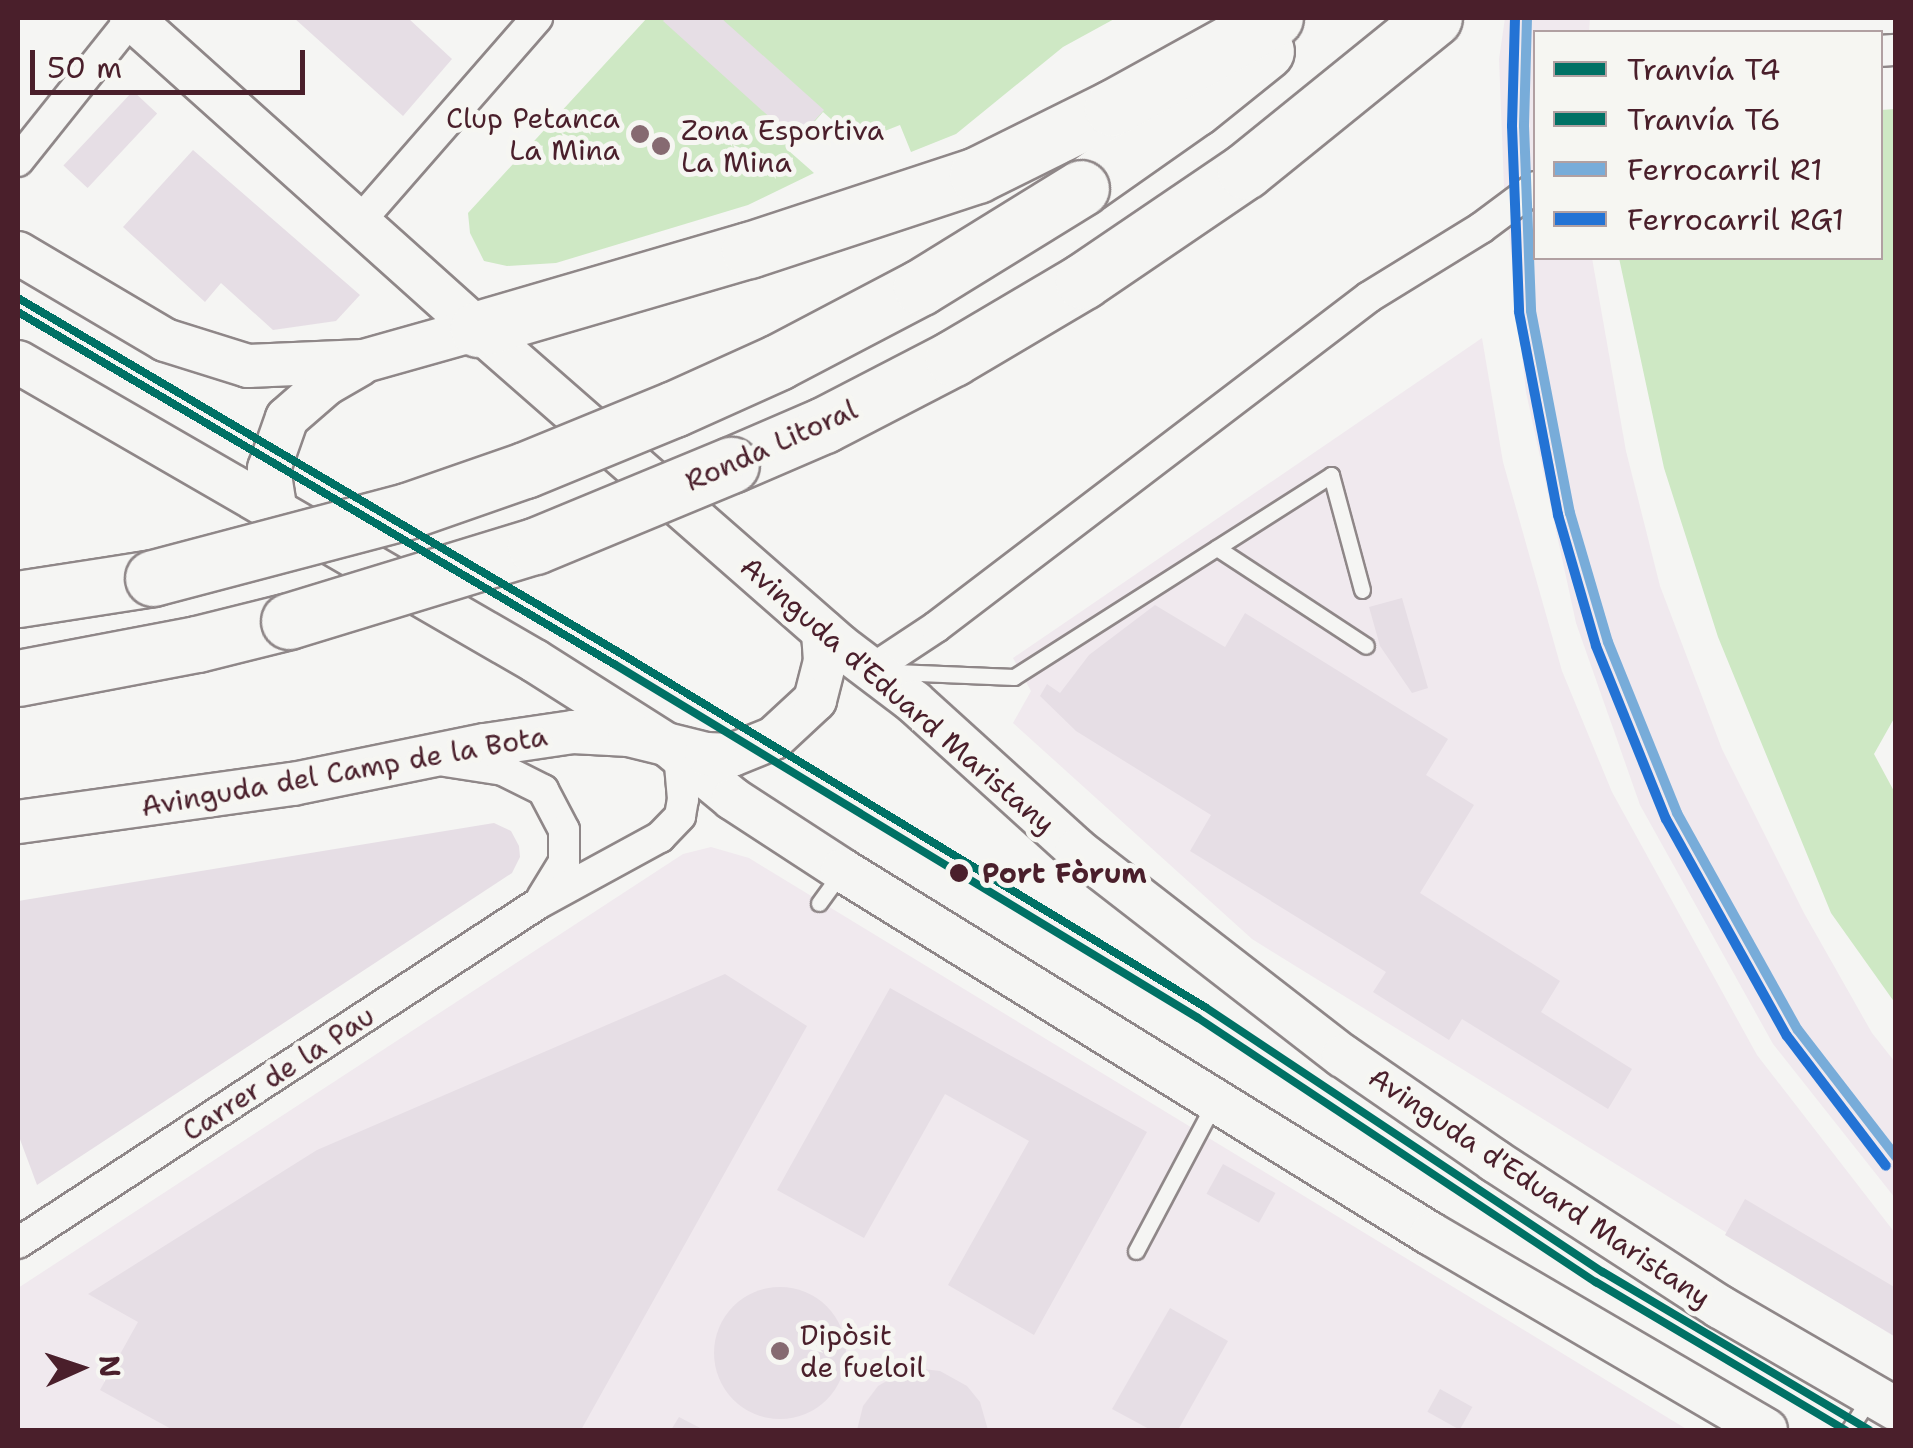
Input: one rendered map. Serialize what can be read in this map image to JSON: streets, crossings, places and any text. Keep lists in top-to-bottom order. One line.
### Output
{"streets":{"highway":["Ronda Litoral"],"main road":["Avinguda d'Eduard Maristany","Avinguda del Camp de la Bota"],"street":["Carrer de la Pau"]},"crossings":[["Avinguda d'Eduard Maristany","Avinguda del Camp de la Bota"],["Avinguda del Camp de la Bota","Carrer de la Pau"]],"places":["Clup Petanca La Mina","Zona Esportiva La Mina","Port Fòrum","Dipòsit de fueloil"],"lines":["rail line R1","rail line RG1","tram line T4","tram line T6"],"legend":["Tranvía T4","Tranvía T6","Ferrocarril R1","Ferrocarril RG1"],"scale_bar":"50 m","north":"right"}
